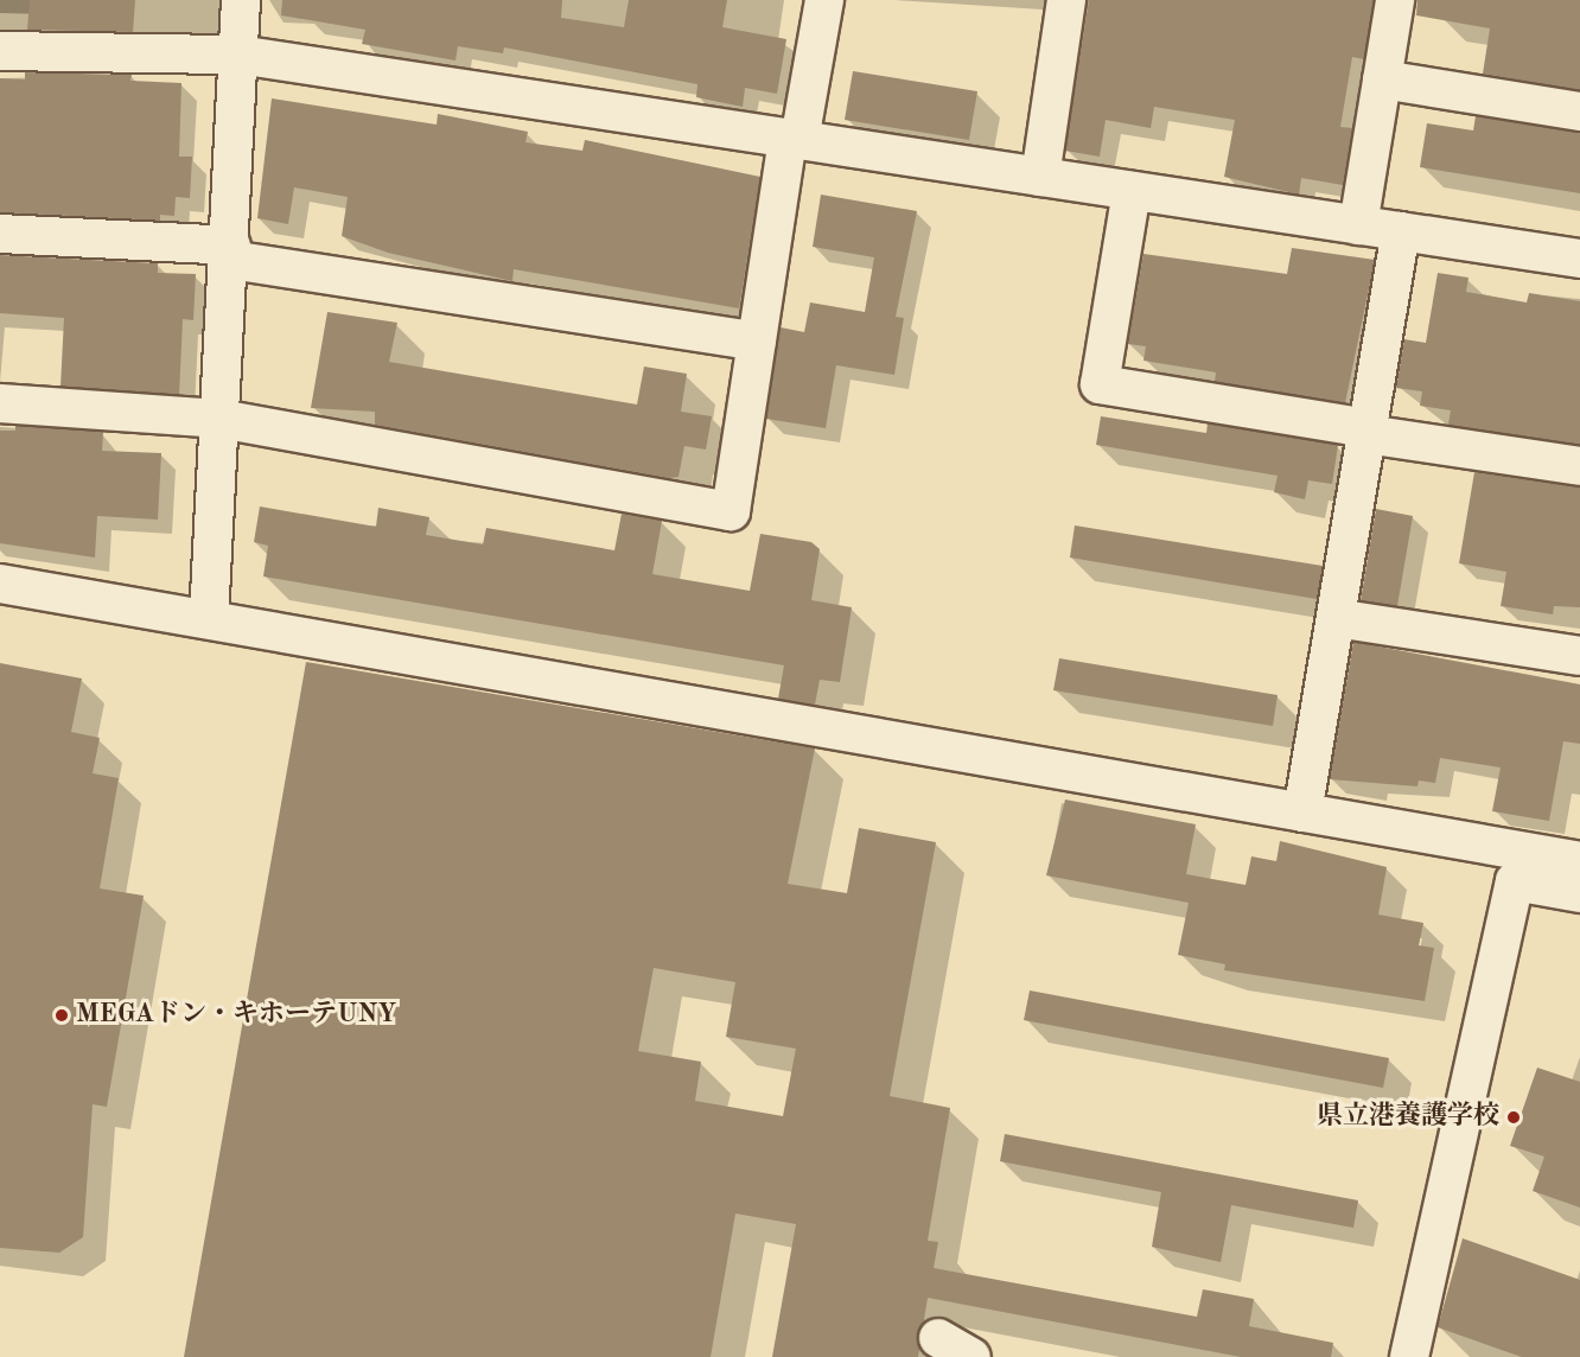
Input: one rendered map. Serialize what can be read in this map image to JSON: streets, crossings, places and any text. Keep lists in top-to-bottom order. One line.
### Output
{"places":["MEGAドン・キホーテUNY","県立港養護学校"]}
